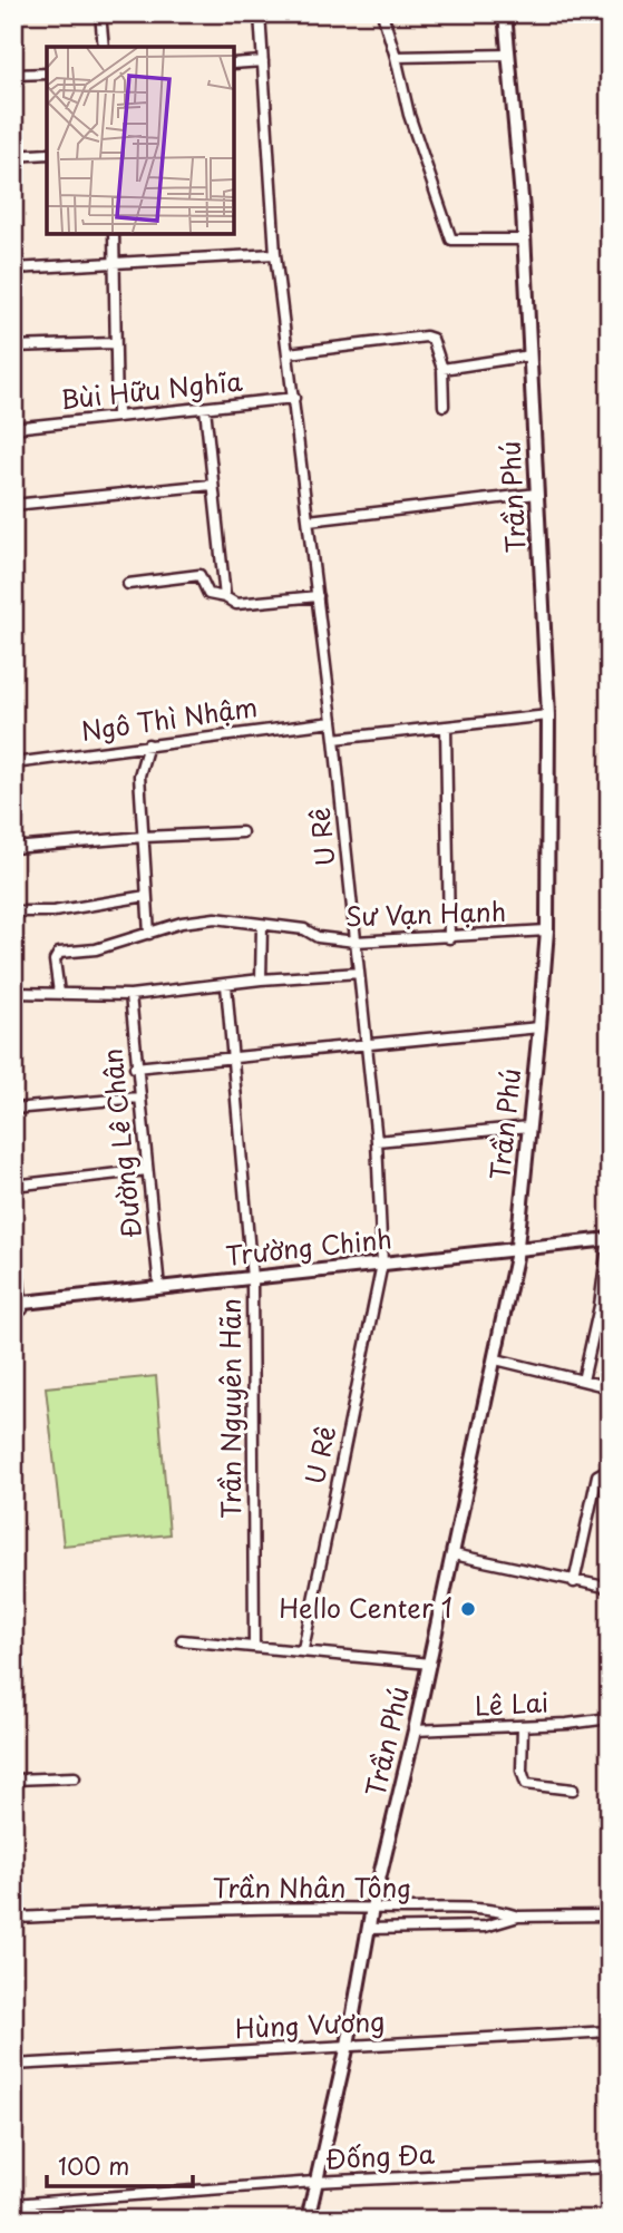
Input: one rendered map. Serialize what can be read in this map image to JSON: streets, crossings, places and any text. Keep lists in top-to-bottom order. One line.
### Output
{"streets":{"street":["Bùi Hữu Nghĩa","Trần Phú","Ngô Thì Nhậm","U Rê","Sư Vạn Hạnh","Đường Lê Chân","Trường Chinh","Trần Nguyên Hãn","Lê Lai","Trần Nhân Tông","Hùng Vương","Đống Đa"]},"crossings":[["Bùi Hữu Nghĩa","U Rê"],["Trần Phú","Sư Vạn Hạnh"],["Trần Phú","Trường Chinh"],["Trần Phú","Lê Lai"],["Trần Phú","Trần Nhân Tông"],["Trần Phú","Hùng Vương"],["Trần Phú","Đống Đa"],["Ngô Thì Nhậm","U Rê"],["U Rê","Sư Vạn Hạnh"],["U Rê","Trường Chinh"],["Đường Lê Chân","Trường Chinh"],["Trường Chinh","Trần Nguyên Hãn"]],"places":["Hello Center 1"],"scale_bar":"100 m"}
